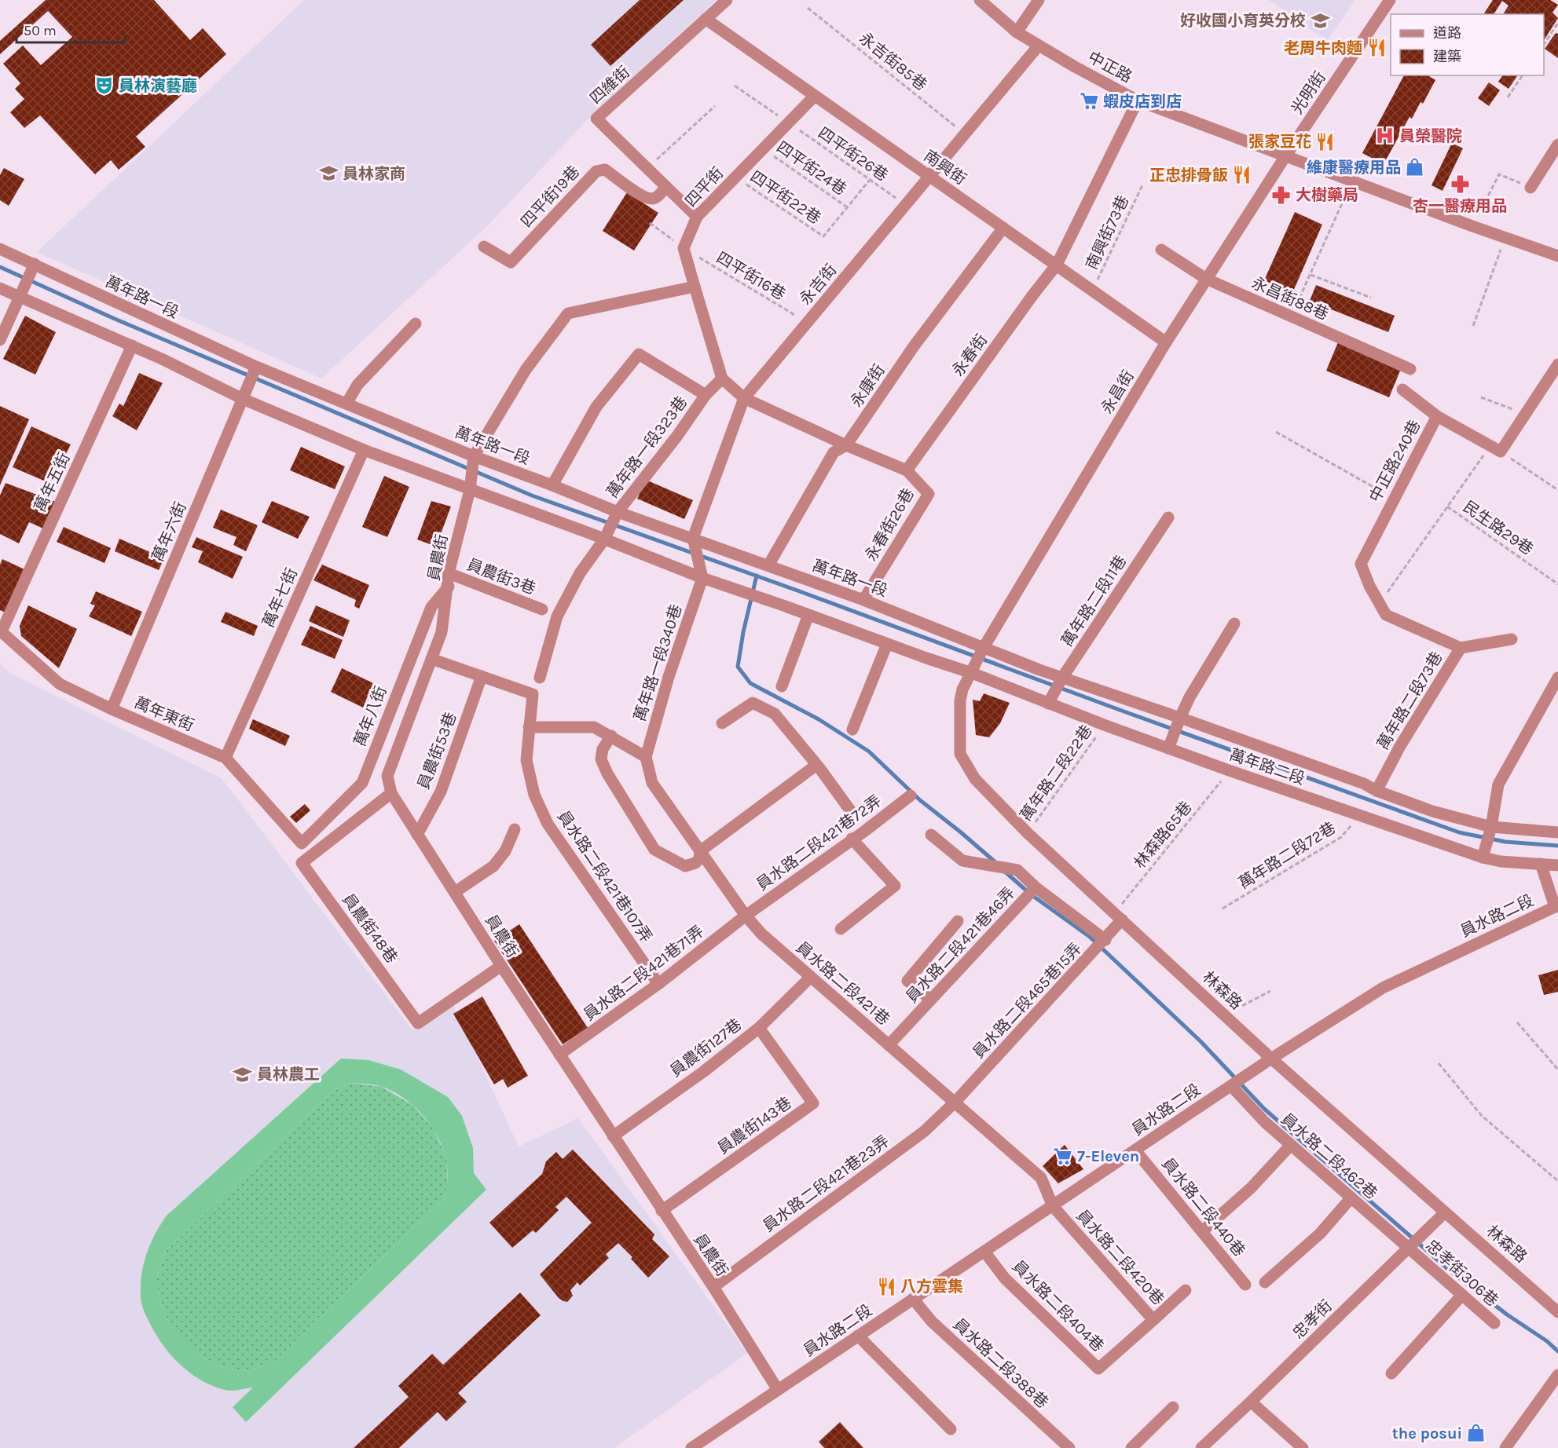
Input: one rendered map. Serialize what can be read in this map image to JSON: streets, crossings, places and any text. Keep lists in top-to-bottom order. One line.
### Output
{"streets":{"street":["中正路","四維街","光明街","南興街","四平街","四平街19巷","永吉街","萬年路一段","永昌街88巷","永春街","永康街","永昌街","萬年路一段323巷","中正路240巷","萬年五街","永春街26巷","萬年六街","員農街","員農街3巷","萬年七街","萬年路二段11巷","萬年路一段340巷","萬年路二段73巷","萬年東街","萬年八街","員農街53巷","萬年路二段","員水路二段421巷72弄","員水路二段421巷107弄","員水路二段","員農街48巷","員水路二段421巷46弄","員水路二段421巷71弄","員水路二段421巷","林森路","員水路二段465巷15弄","員農街127巷","員農街143巷","員水路二段462巷","員水路二段421巷23弄","員水路二段440巷","員水路二段420巷","忠孝街306巷","員水路二段404巷","忠孝街","員水路二段388巷"],"path":["永吉街85巷","四平街26巷","四平街24巷","四平街22巷","南興街73巷","四平街16巷","民生路29巷","萬年路二段22巷","林森路65巷","萬年路二段72巷"]},"crossings":[["永吉街85巷","永吉街"],["中正路","光明街"],["中正路","永吉街"],["中正路","永春街"],["中正路","永昌街"],["四維街","南興街"],["四維街","四平街"],["四維街","四平街19巷"],["光明街","永昌街"],["四平街26巷","四平街"],["四平街26巷","永吉街"],["南興街","四平街"],["南興街","南興街73巷"],["南興街","永吉街"],["南興街","永春街"],["南興街","永康街"],["南興街","永昌街"],["四平街24巷","四平街"],["四平街24巷","四平街22巷"],["四平街","四平街22巷"],["四平街","四平街16巷"],["四平街16巷","永吉街"],["永吉街","萬年路一段"],["萬年路一段","永康街"],["萬年路一段","永昌街"],["萬年路一段","萬年路一段323巷"],["萬年路一段","永春街26巷"],["萬年路一段","萬年六街"],["萬年路一段","員農街"],["萬年路一段","萬年路二段"],["萬年路一段","林森路"],["永昌街88巷","永昌街"],["永春街","永春街26巷"],["永昌街","萬年路二段"],["永昌街","林森路"],["萬年五街","萬年東街"],["萬年六街","萬年東街"],["員農街","員農街3巷"],["員農街","萬年八街"],["員農街","員農街53巷"],["員農街","員水路二段"],["員農街","員農街48巷"],["員農街","員水路二段421巷71弄"],["員農街","員農街127巷"],["員農街","員農街143巷"],["員農街","員水路二段421巷23弄"],["萬年七街","萬年東街"],["萬年路二段11巷","萬年路二段"],["萬年路一段340巷","員水路二段421巷"],["萬年路二段73巷","萬年路二段"],["萬年東街","萬年八街"],["員農街53巷","員水路二段421巷107弄"],["萬年路二段","萬年路二段22巷"],["萬年路二段","林森路65巷"],["萬年路二段","萬年路二段72巷"],["萬年路二段","林森路"],["萬年路二段22巷","林森路"],["林森路65巷","林森路"],["林森路65巷","員水路二段465巷15弄"],["員水路二段421巷72弄","員水路二段421巷71弄"],["員水路二段421巷72弄","員水路二段421巷"],["員水路二段421巷107弄","員水路二段421巷71弄"],["員水路二段","員水路二段421巷"],["員水路二段","林森路"],["員水路二段","員水路二段462巷"],["員水路二段","員水路二段440巷"],["員水路二段","員水路二段420巷"],["員水路二段","員水路二段404巷"],["員水路二段","員水路二段388巷"],["員水路二段421巷46弄","員水路二段421巷"],["員水路二段421巷71弄","員水路二段421巷"],["員水路二段421巷","員水路二段465巷15弄"],["員水路二段421巷","員農街127巷"],["員水路二段421巷","員水路二段421巷23弄"],["員水路二段421巷","員水路二段420巷"],["林森路","員水路二段465巷15弄"],["林森路","忠孝街"],["員水路二段465巷15弄","員水路二段421巷23弄"],["員農街127巷","員農街143巷"],["員水路二段462巷","忠孝街306巷"],["員水路二段462巷","忠孝街"],["員水路二段420巷","員水路二段404巷"],["忠孝街306巷","忠孝街"]],"places":{"school or university":["好收國小育英分校","員林家商","員林農工"],"restaurant":["老周牛肉麵","張家豆花","正忠排骨飯","八方雲集"],"theatre":["員林演藝廳"],"supermarket":["蝦皮店到店","7-Eleven"],"hospital":["員榮醫院"],"shop":["維康醫療用品","the posui"],"pharmacy":["杏一醫療用品","大樹藥局"]},"legend":["道路","建築"],"scale_bar":"50 m"}
